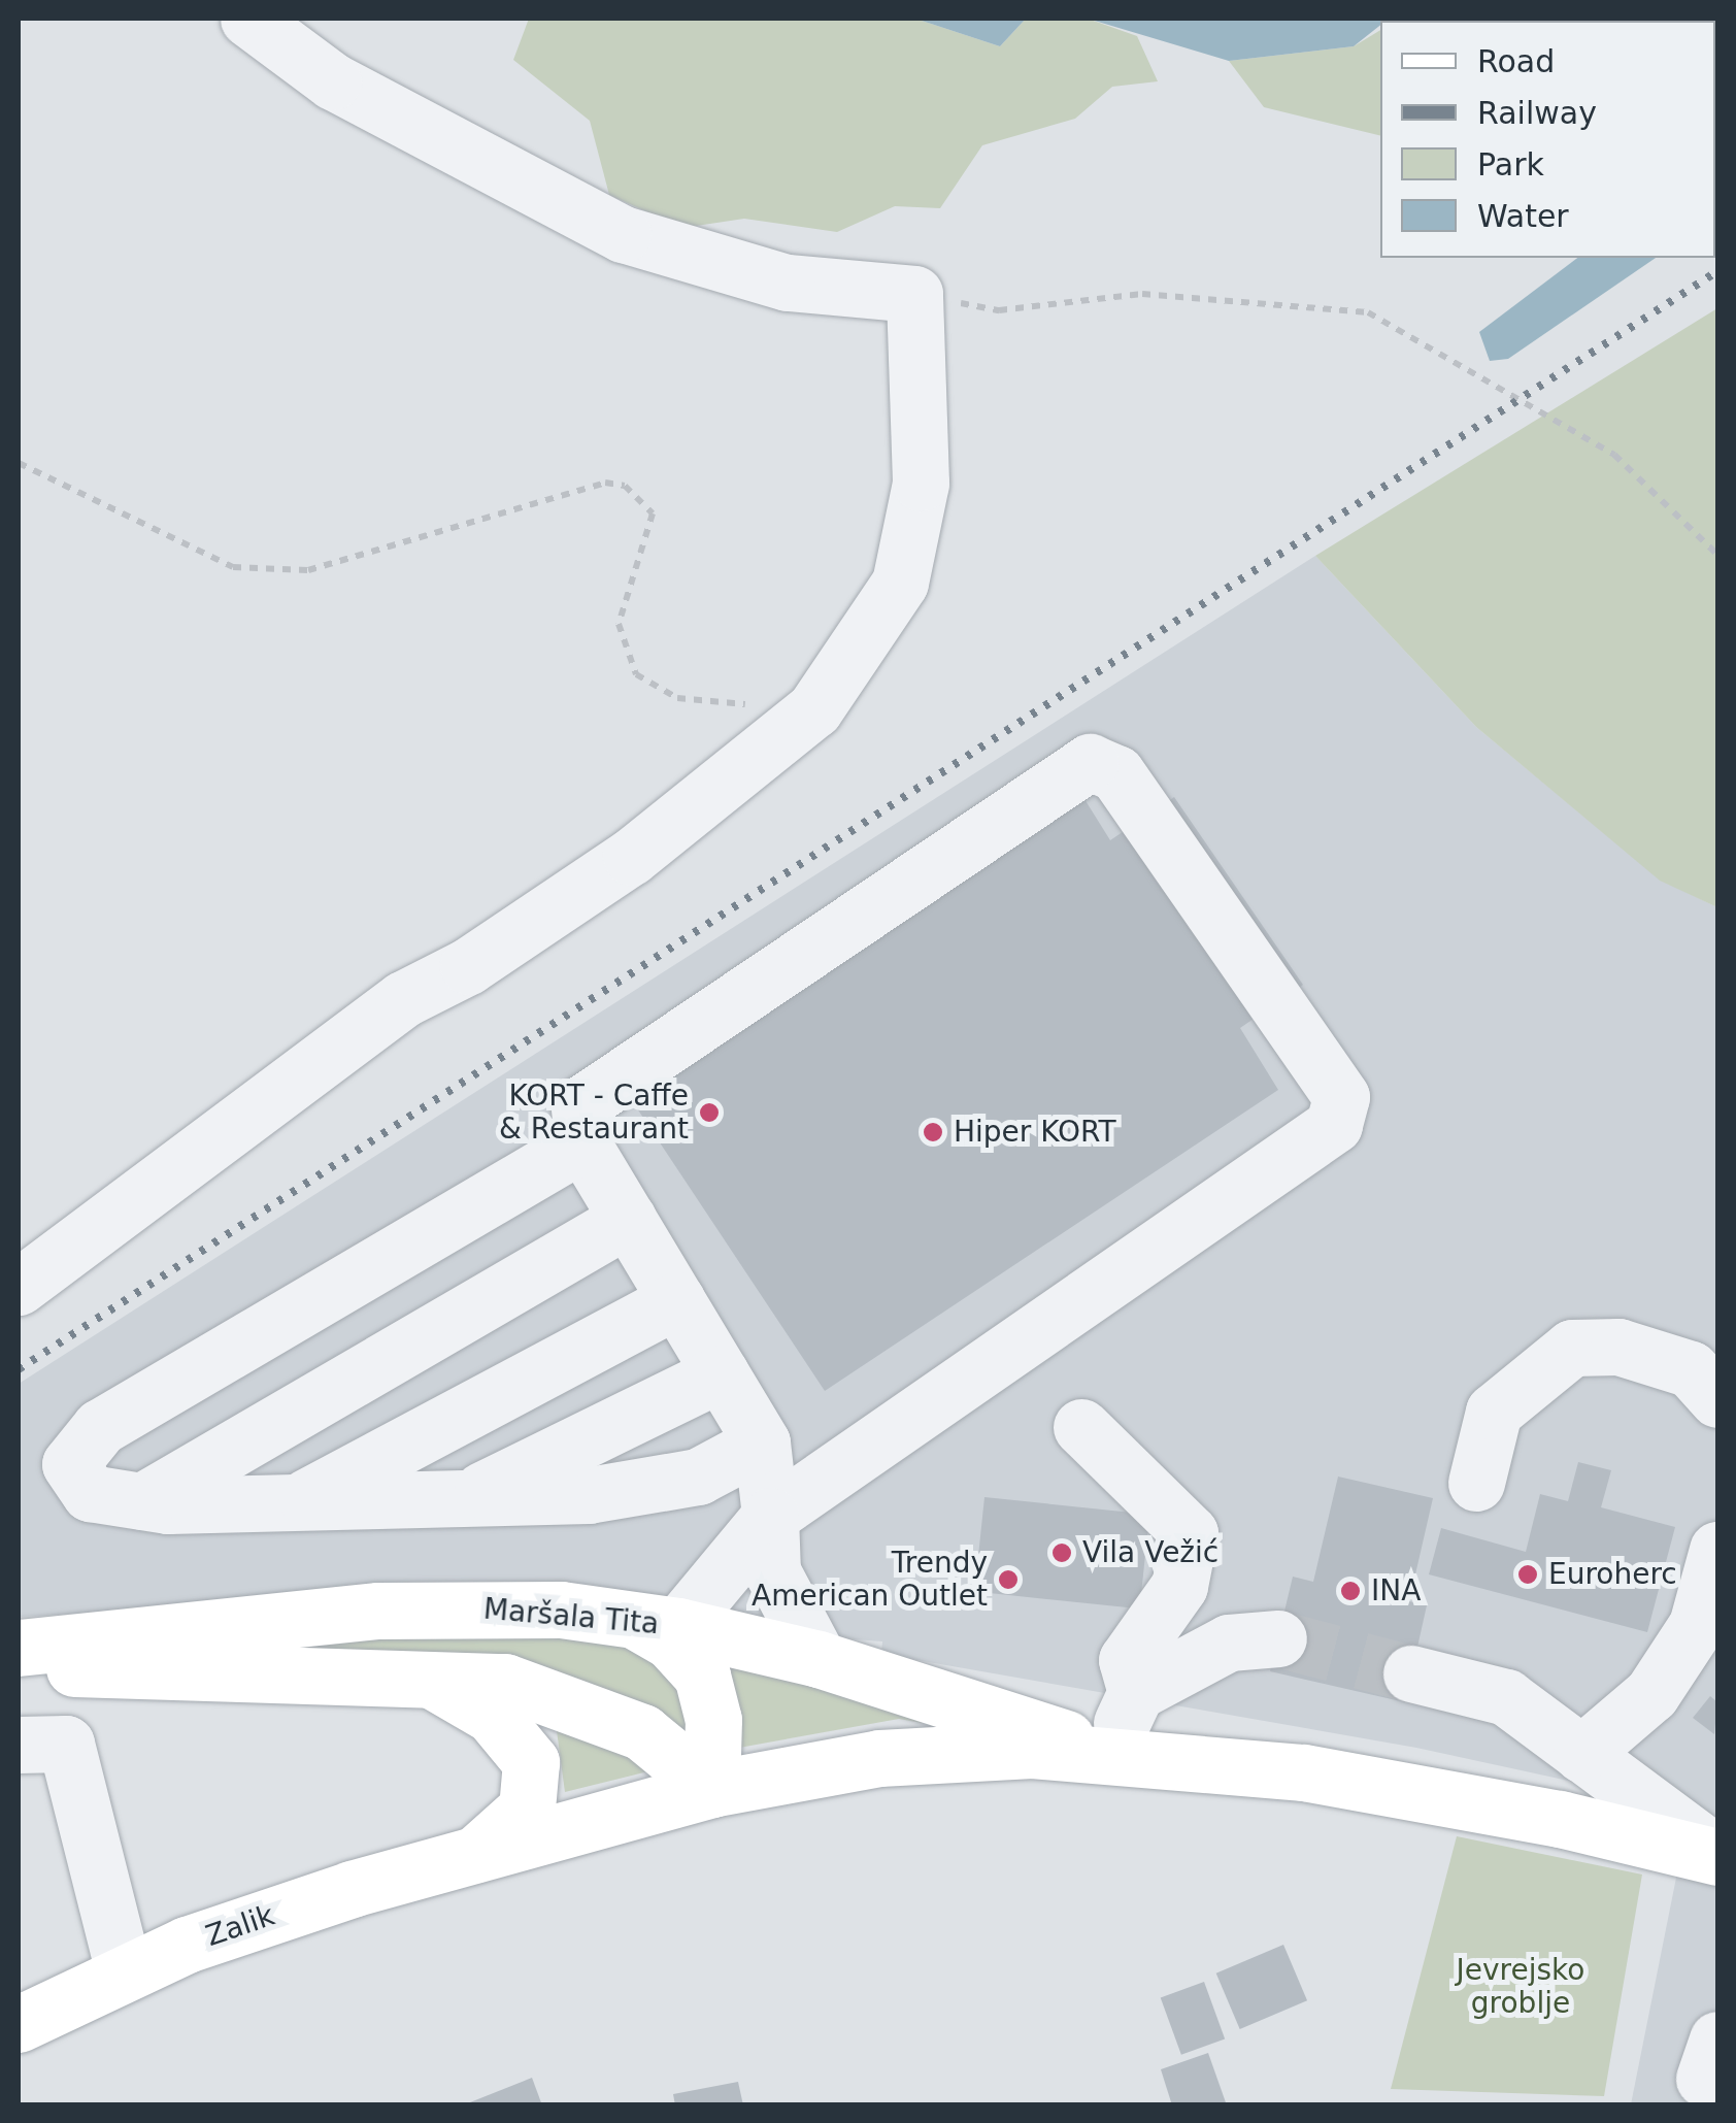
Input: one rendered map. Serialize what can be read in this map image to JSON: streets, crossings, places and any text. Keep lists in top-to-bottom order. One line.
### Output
{"streets":{"main road":["Maršala Tita","Zalik"]},"crossings":[["Maršala Tita","Zalik"]],"parks":["Jevrejsko groblje"],"places":["KORT - Caffe & Restaurant","Hiper KORT","Vila Vežić","Euroherc","Trendy American Outlet","INA"],"legend":["Road","Railway","Park","Water"]}
